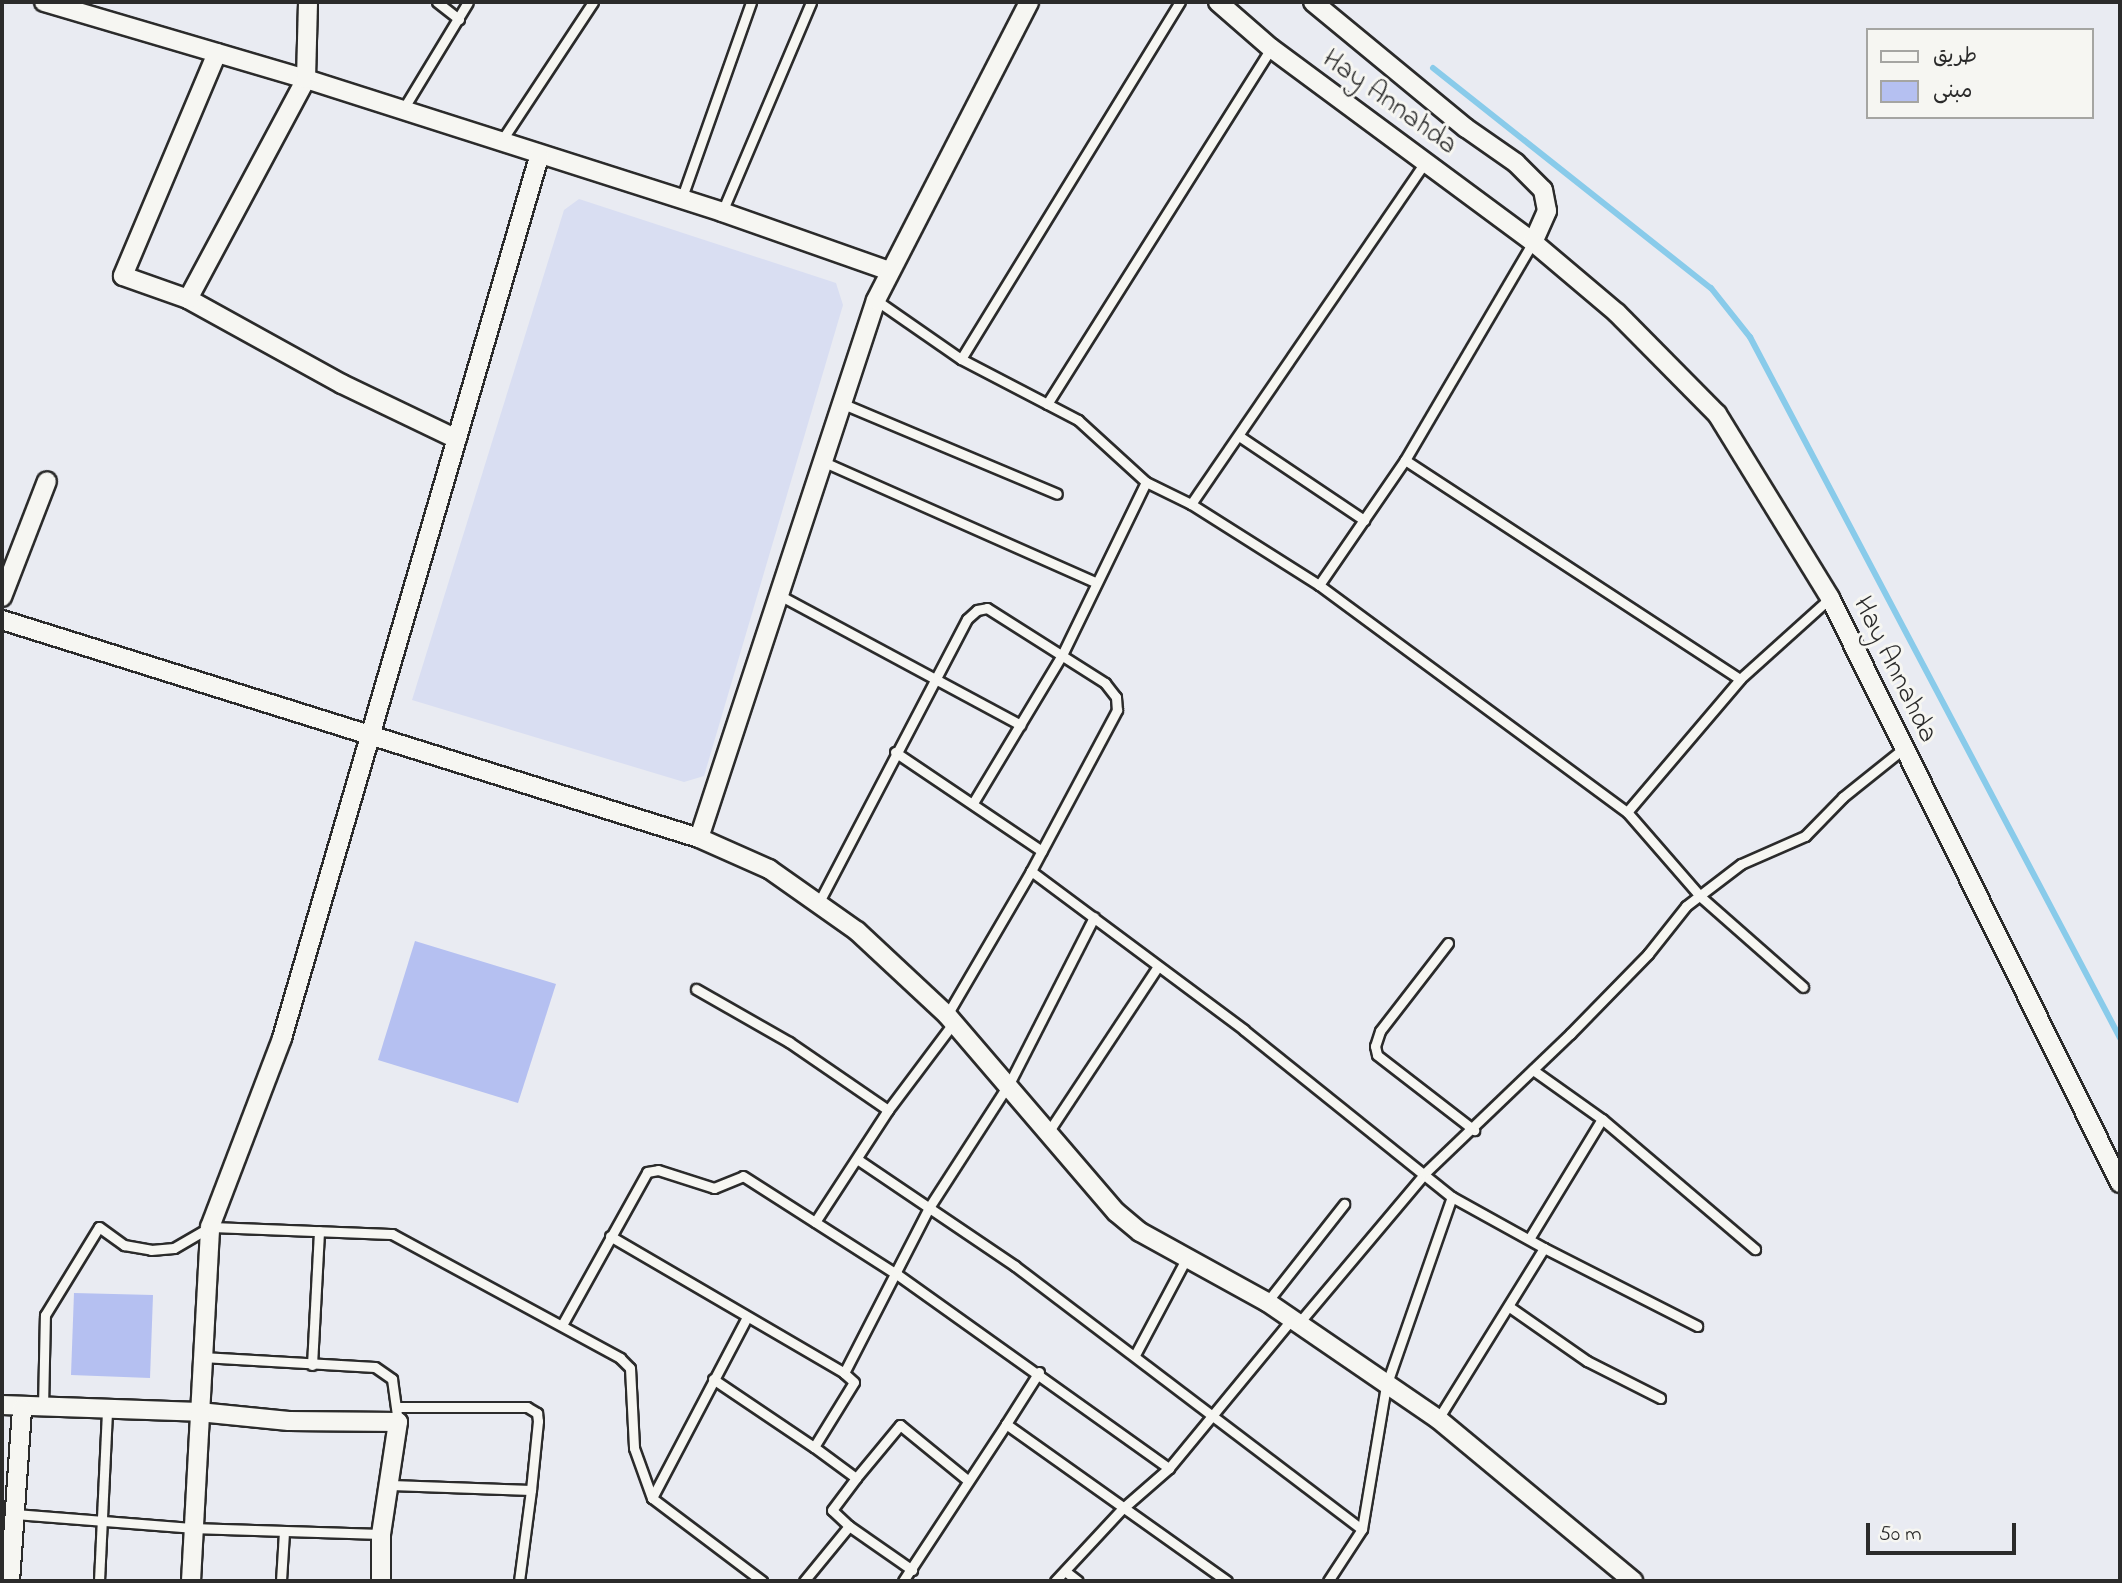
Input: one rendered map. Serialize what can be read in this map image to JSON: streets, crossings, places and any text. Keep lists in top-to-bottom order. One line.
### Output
{"streets":{"street":["Hay Annahda"]},"legend":["طريق","مبنى"],"scale_bar":"50 m"}
